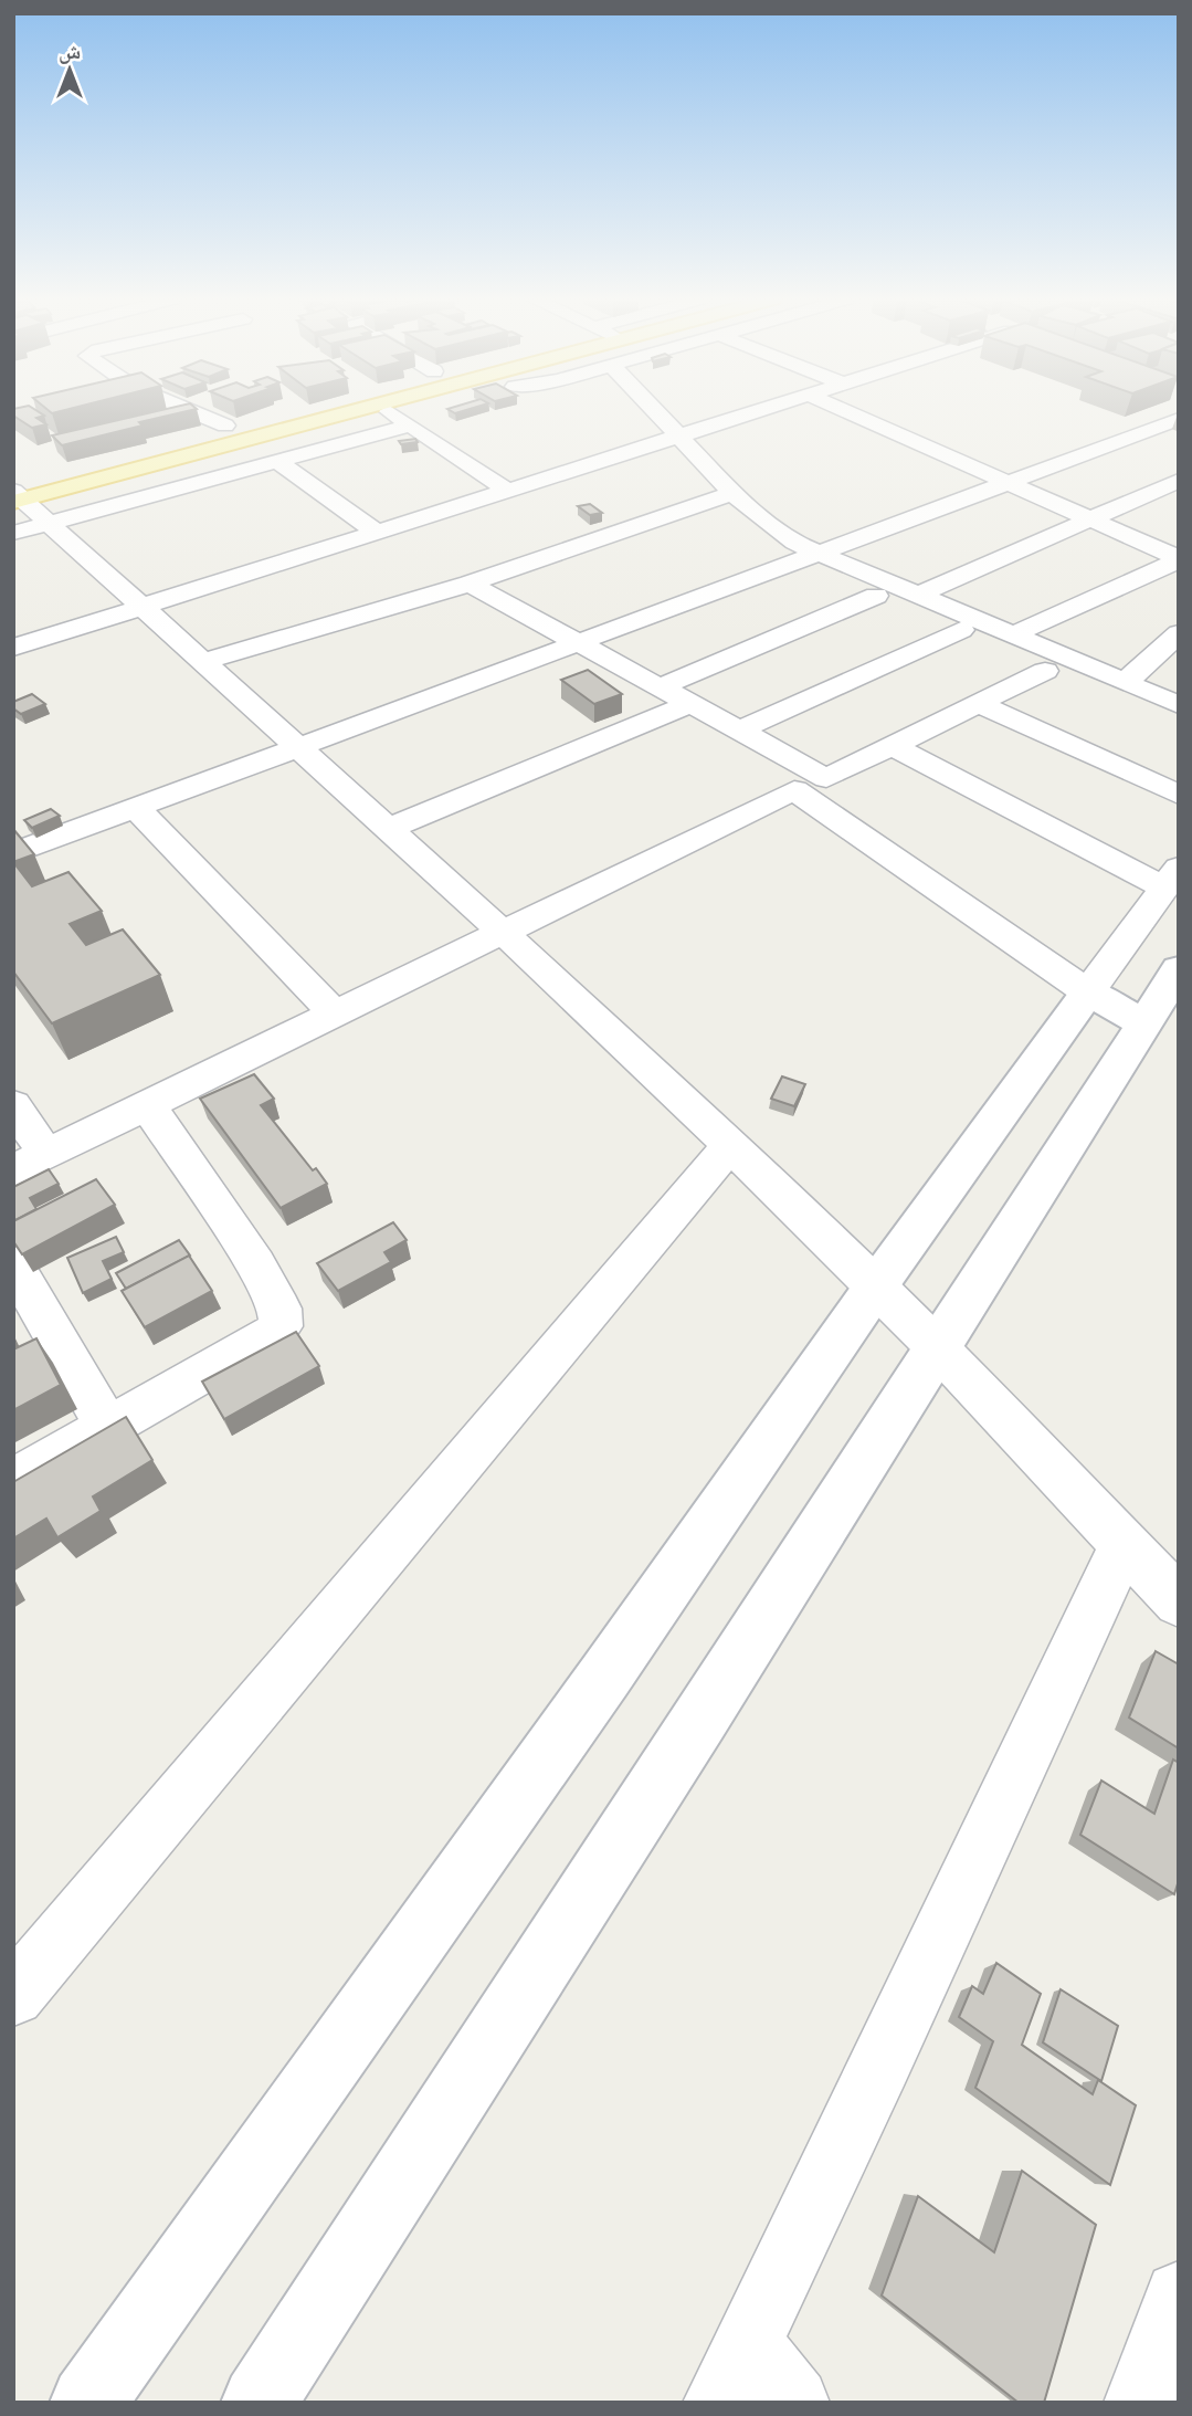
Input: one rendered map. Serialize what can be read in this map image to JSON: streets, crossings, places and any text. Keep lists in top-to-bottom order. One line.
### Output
{"north":"top"}
